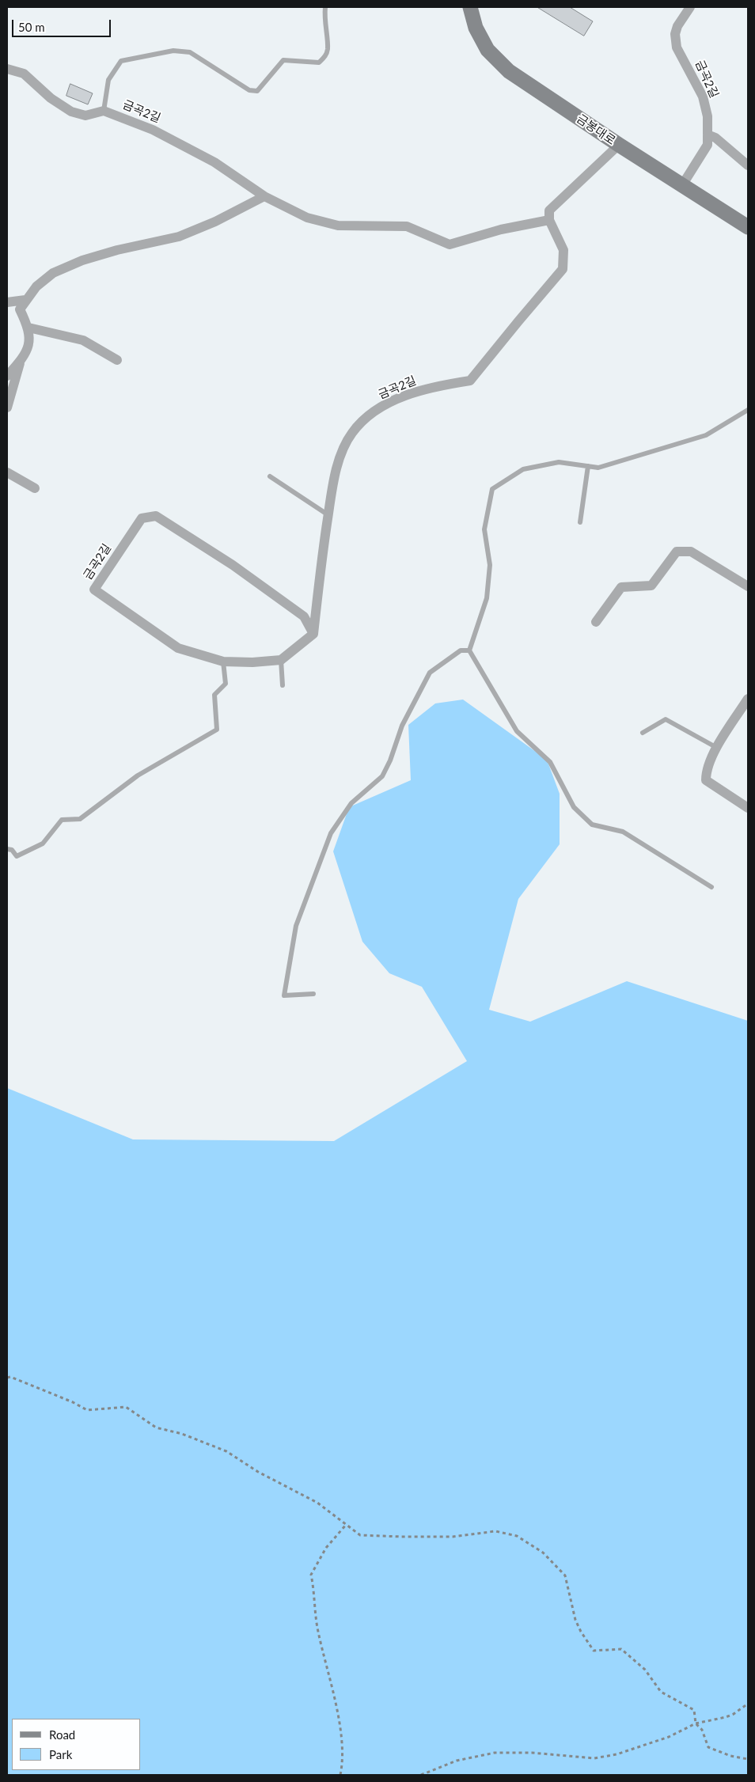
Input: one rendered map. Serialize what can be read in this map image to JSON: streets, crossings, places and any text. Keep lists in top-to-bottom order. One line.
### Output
{"streets":{"street":["금곡2길","금봉대로"]},"crossings":[["금곡2길","금봉대로"]],"legend":["Road","Park"],"scale_bar":"50 m"}
